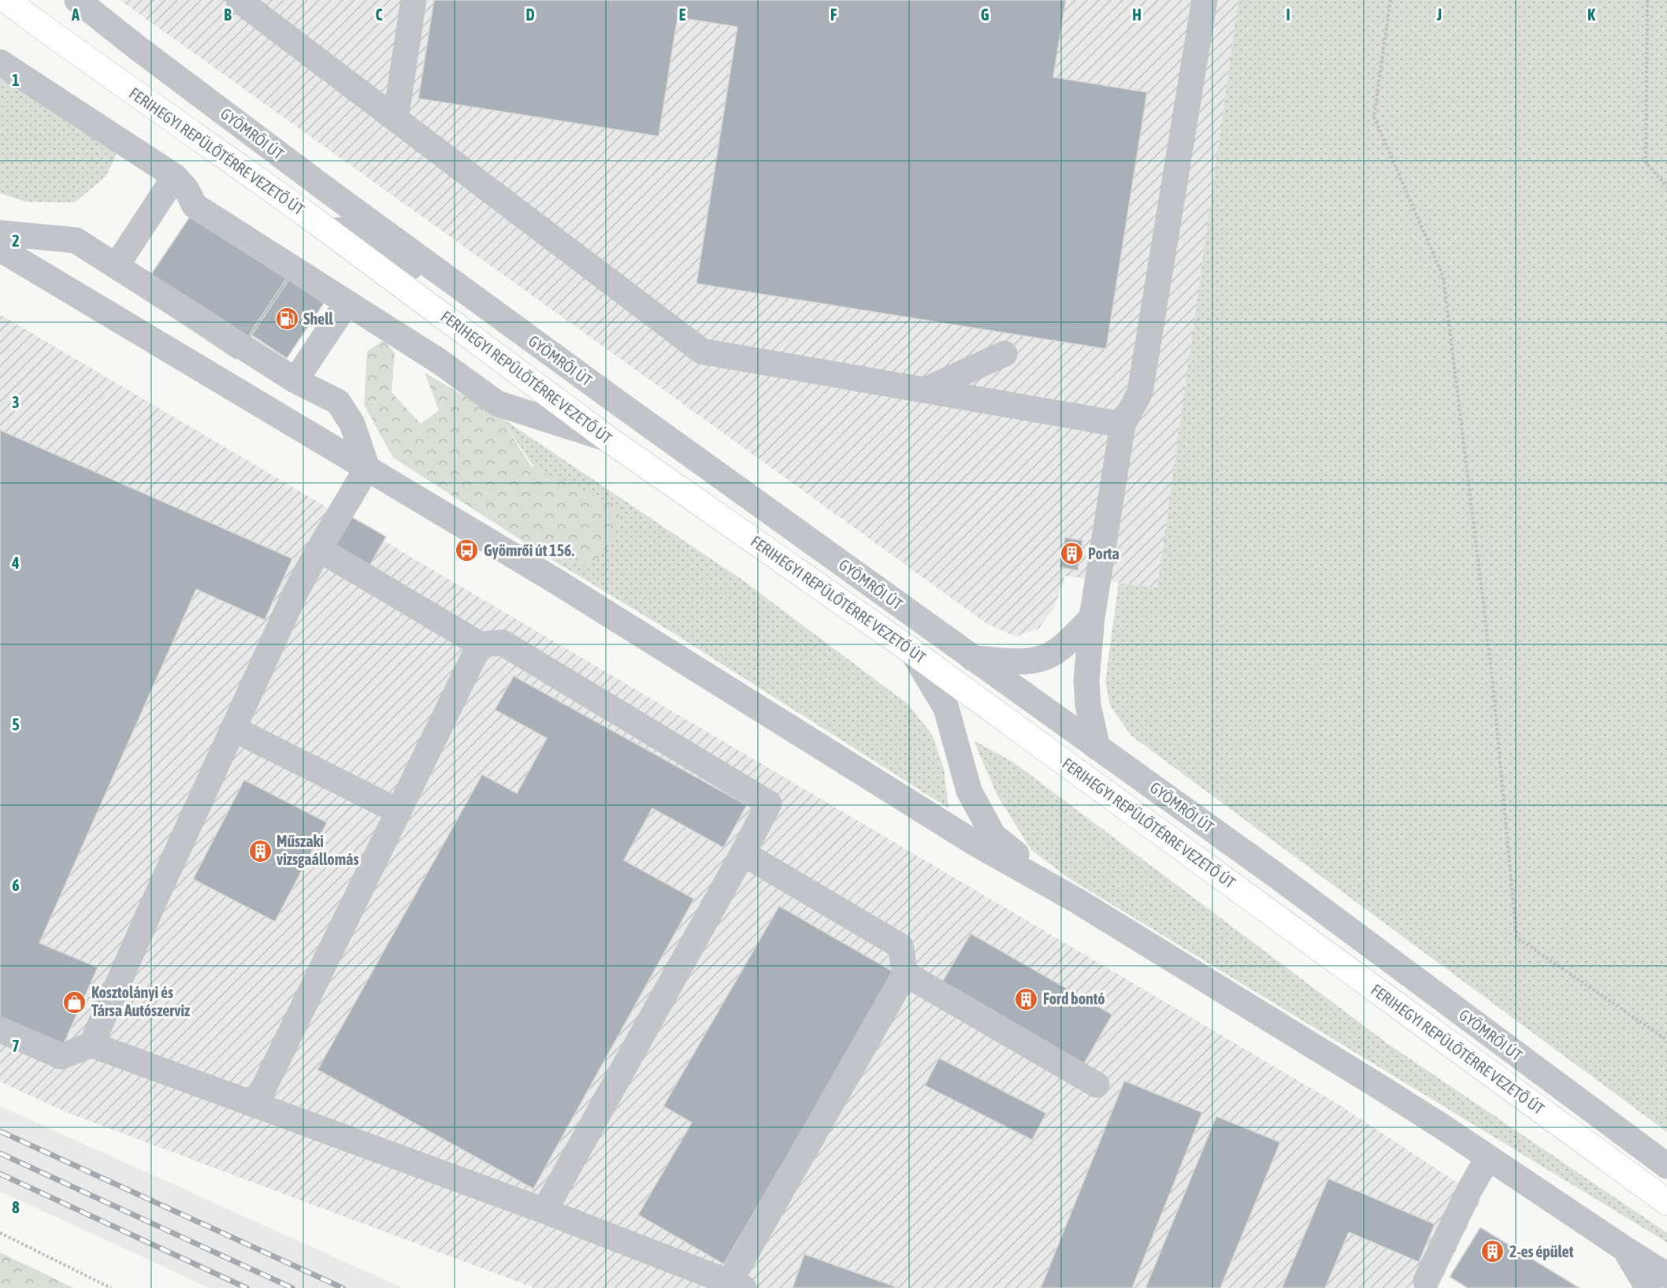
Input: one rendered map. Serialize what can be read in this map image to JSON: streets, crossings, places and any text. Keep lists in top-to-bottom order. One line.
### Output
{"streets":{"main road":["FERIHEGYI REPÜLŐTÉRRE VEZETŐ ÚT"],"street":["GYÖMRŐI ÚT"]},"places":{"fuel station":["Shell"],"bus stop":["Gyömrői út 156."],"building":["Porta","Műszaki vizsgaállomás","Ford bontó","2-es épület"],"shop":["Kosztolányi és Társa Autószerviz"]},"grid":{"columns":["A","B","C","D","E","F","G","H","I","J","K"],"rows":["1","2","3","4","5","6","7","8"]}}
